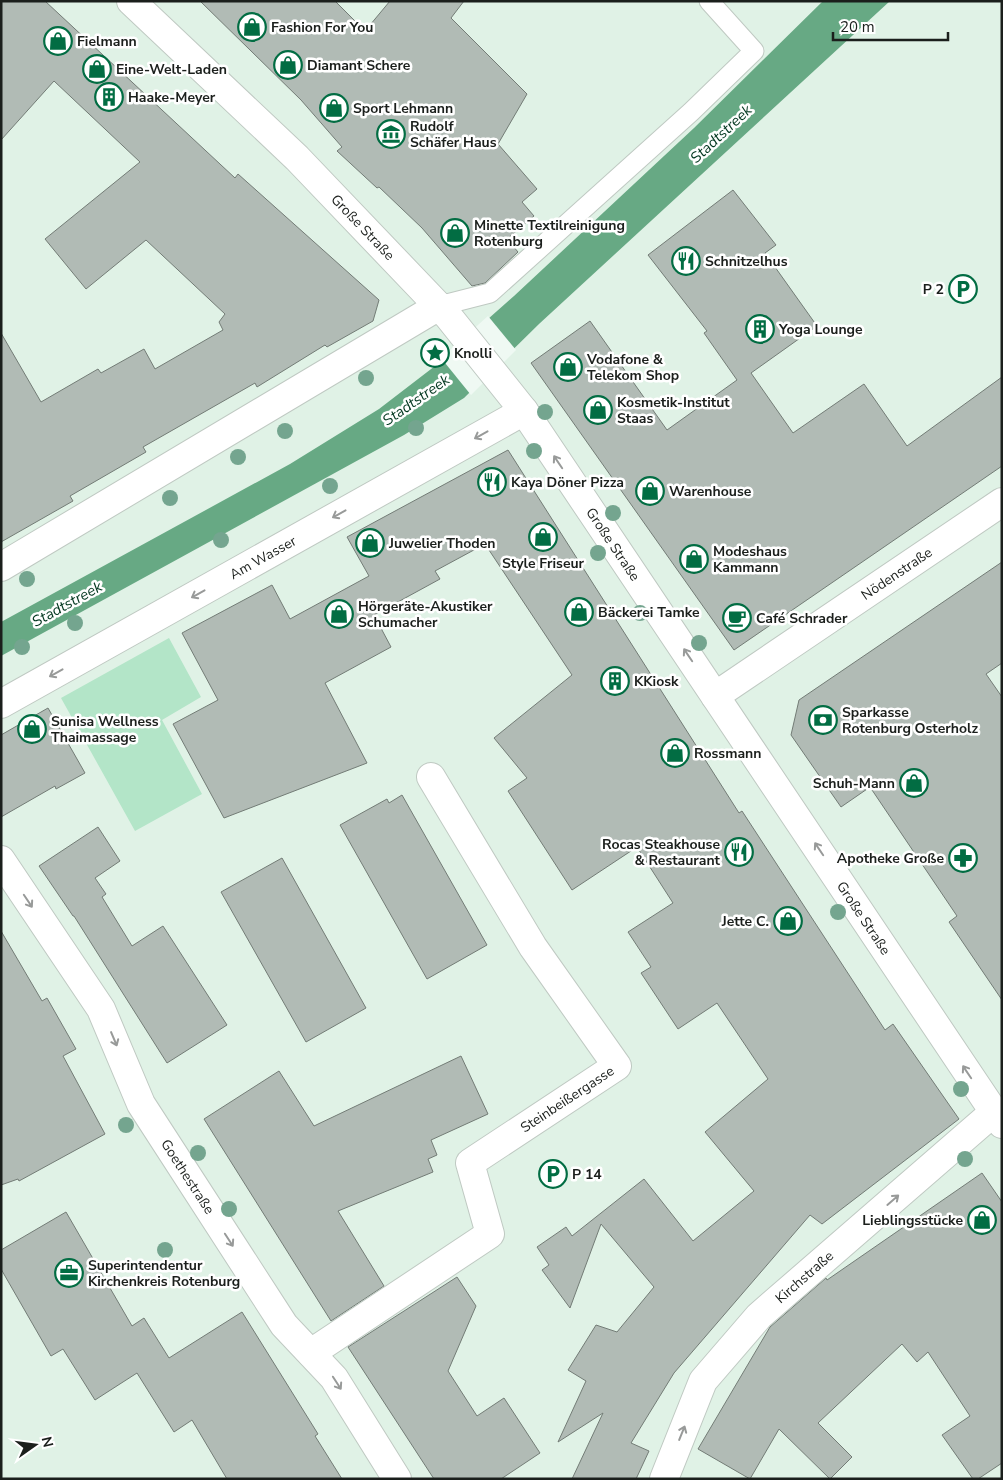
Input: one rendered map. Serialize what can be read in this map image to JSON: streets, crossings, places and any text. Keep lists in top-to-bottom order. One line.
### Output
{"streets":{"street":["Große Straße","Am Wasser","Nödenstraße","Steinbeißergasse","Goethestraße","Kirchstraße"]},"crossings":[["Große Straße","Am Wasser"],["Große Straße","Nödenstraße"],["Große Straße","Kirchstraße"],["Steinbeißergasse","Goethestraße"]],"one_way":["Große Straße","Goethestraße","Kirchstraße"],"water":["Stadtstreek"],"places":{"shop":["Fashion For You","Fielmann","Diamant Schere","Eine-Welt-Laden","Sport Lehmann","Minette Textilreinigung Rotenburg","Vodafone & Telekom Shop","Kosmetik-Institut Staas","Warenhouse","Style Friseur","Juwelier Thoden","Modeshaus Kammann","Bäckerei Tamke","Hörgeräte-Akustiker Schumacher","Sunisa Wellness Thaimassage","Rossmann","Schuh-Mann","Jette C.","Lieblingsstücke"],"building":["Haake-Meyer","Yoga Lounge","KKiosk"],"museum":["Rudolf Schäfer Haus"],"restaurant":["Schnitzelhus","Kaya Döner Pizza","Rocas Steakhouse & Restaurant"],"parking":["P 2","P 14"],"place":["Knolli"],"cafe":["Café Schrader"],"bank":["Sparkasse Rotenburg Osterholz"],"pharmacy":["Apotheke Große"],"office":["Superintendentur Kirchenkreis Rotenburg"]},"scale_bar":"20 m","north":"right"}
